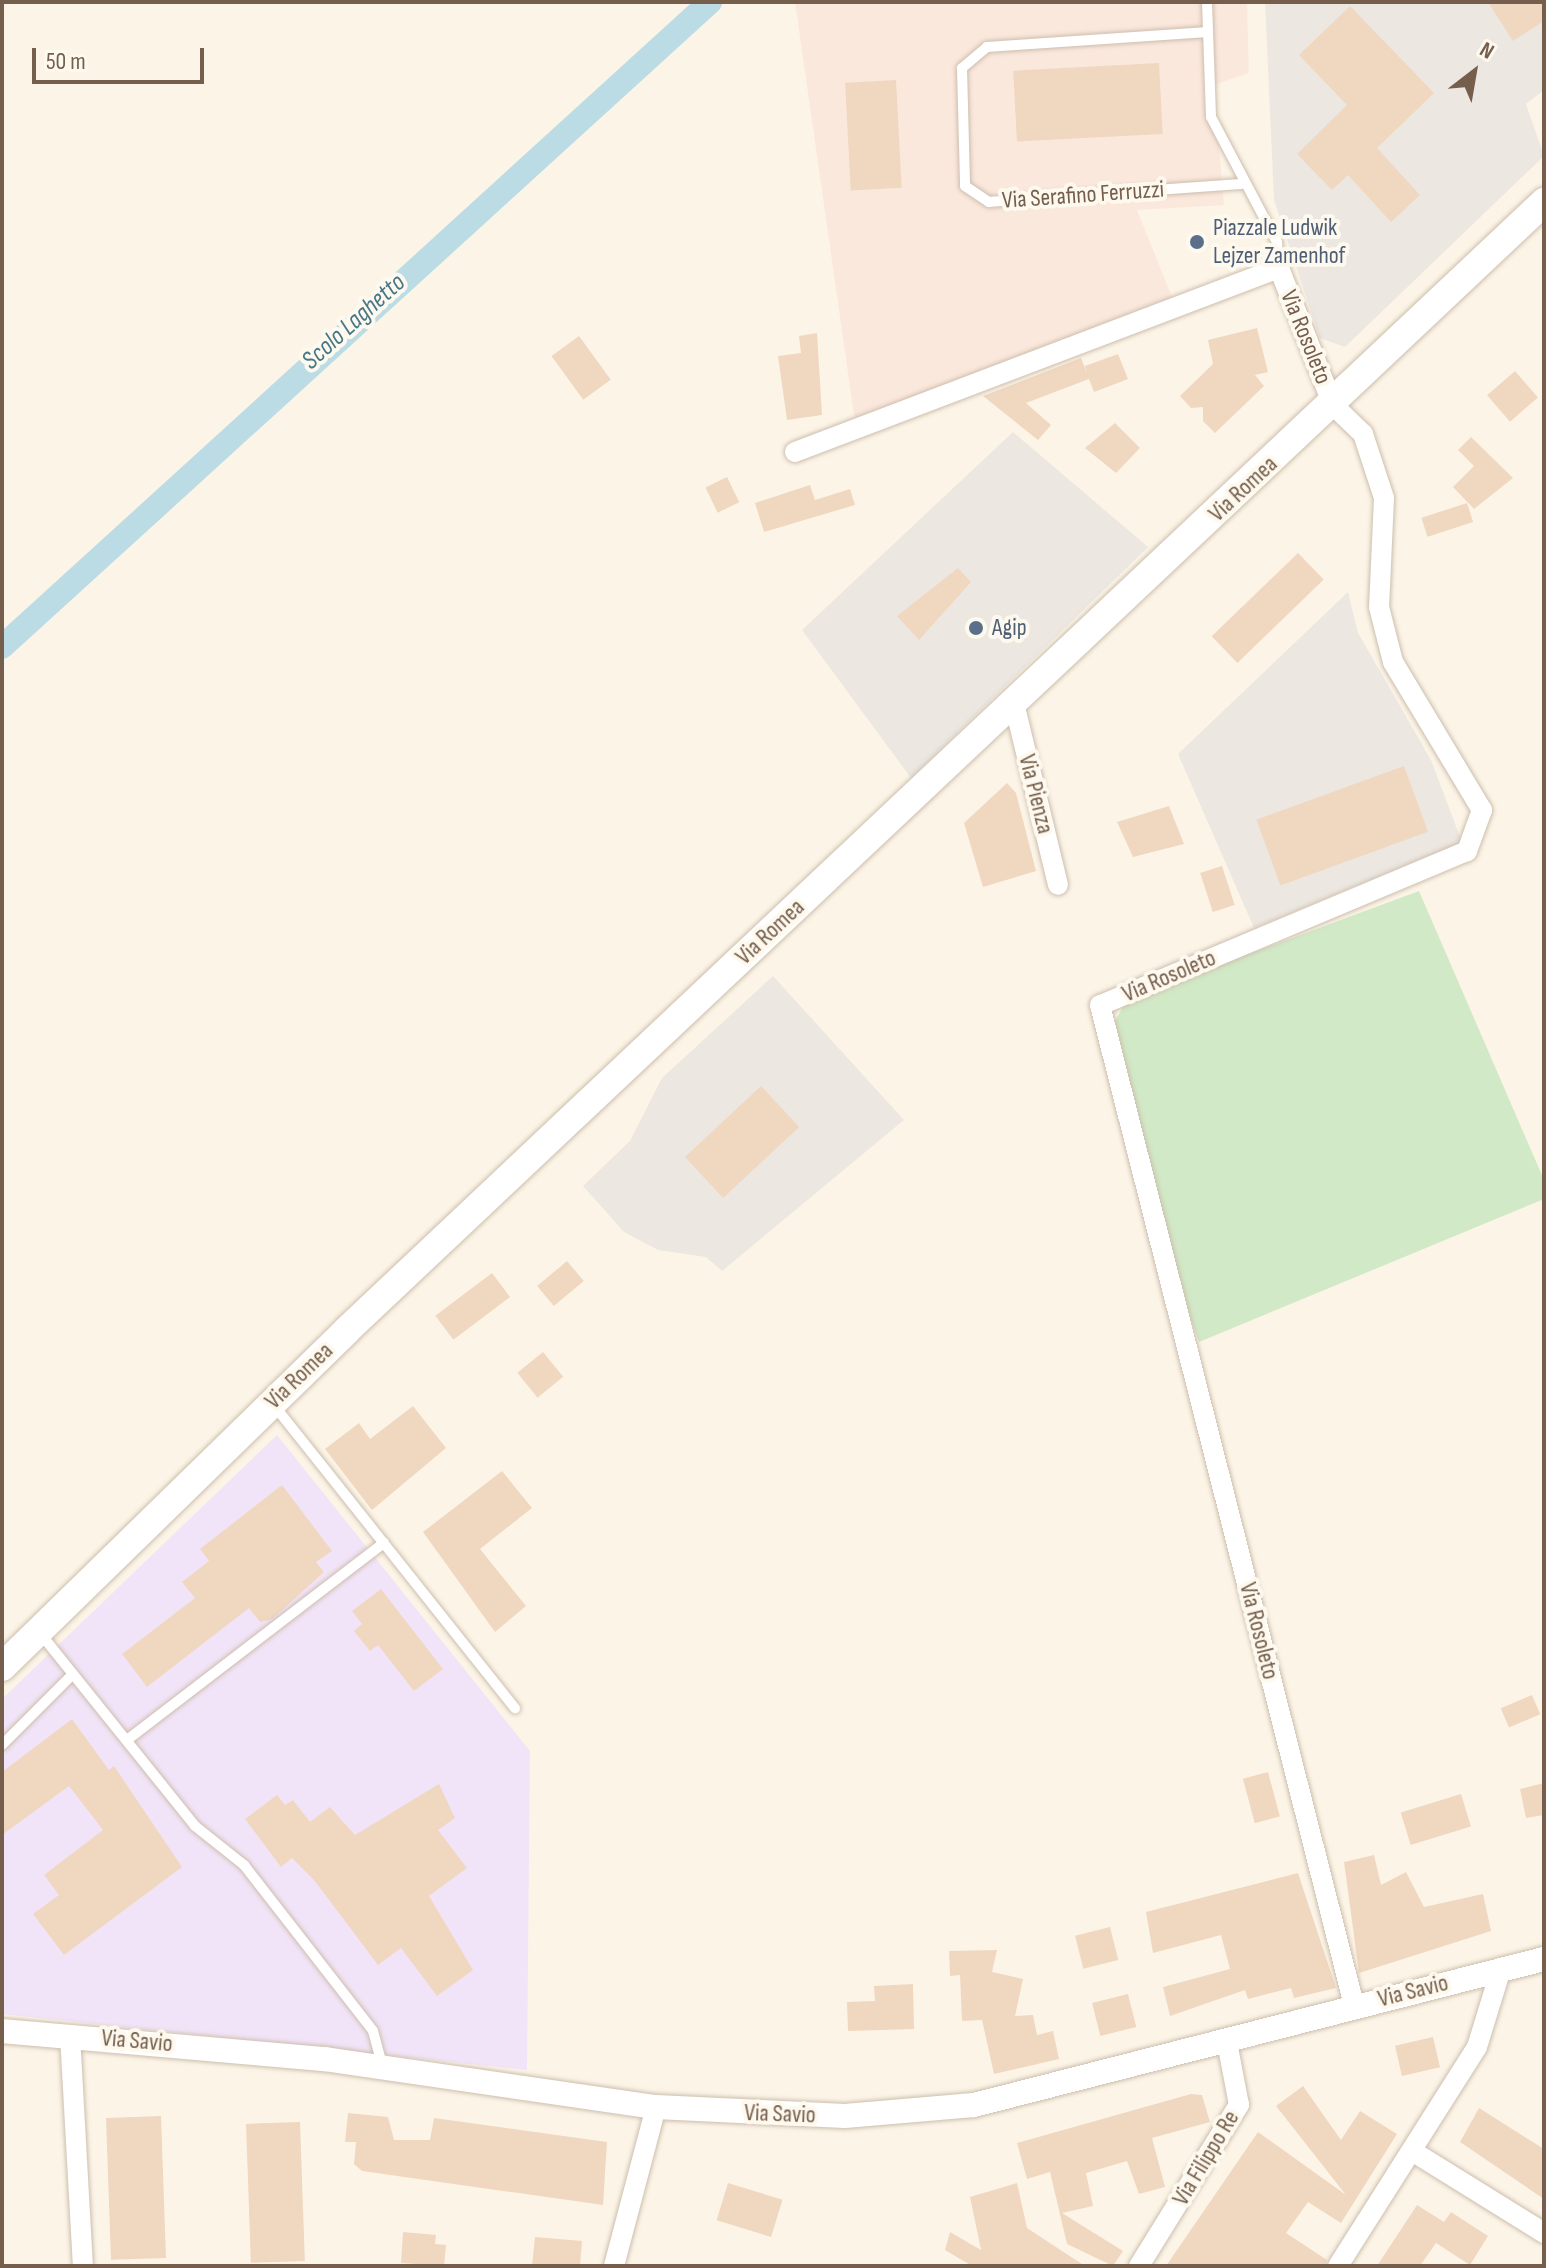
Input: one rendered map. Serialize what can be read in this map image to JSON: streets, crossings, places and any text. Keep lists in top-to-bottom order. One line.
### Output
{"streets":{"main road":["Via Romea"],"street":["Via Rosoleto","Via Pienza","Via Savio","Via Filippo Re"],"lane":["Via Serafino Ferruzzi"]},"crossings":[["Via Serafino Ferruzzi","Via Rosoleto"],["Via Rosoleto","Via Romea"],["Via Rosoleto","Via Savio"],["Via Romea","Via Pienza"],["Via Savio","Via Filippo Re"]],"water":["Scolo Laghetto"],"places":["Piazzale Ludwik Lejzer Zamenhof","Agip"],"scale_bar":"50 m","north":"top right"}
